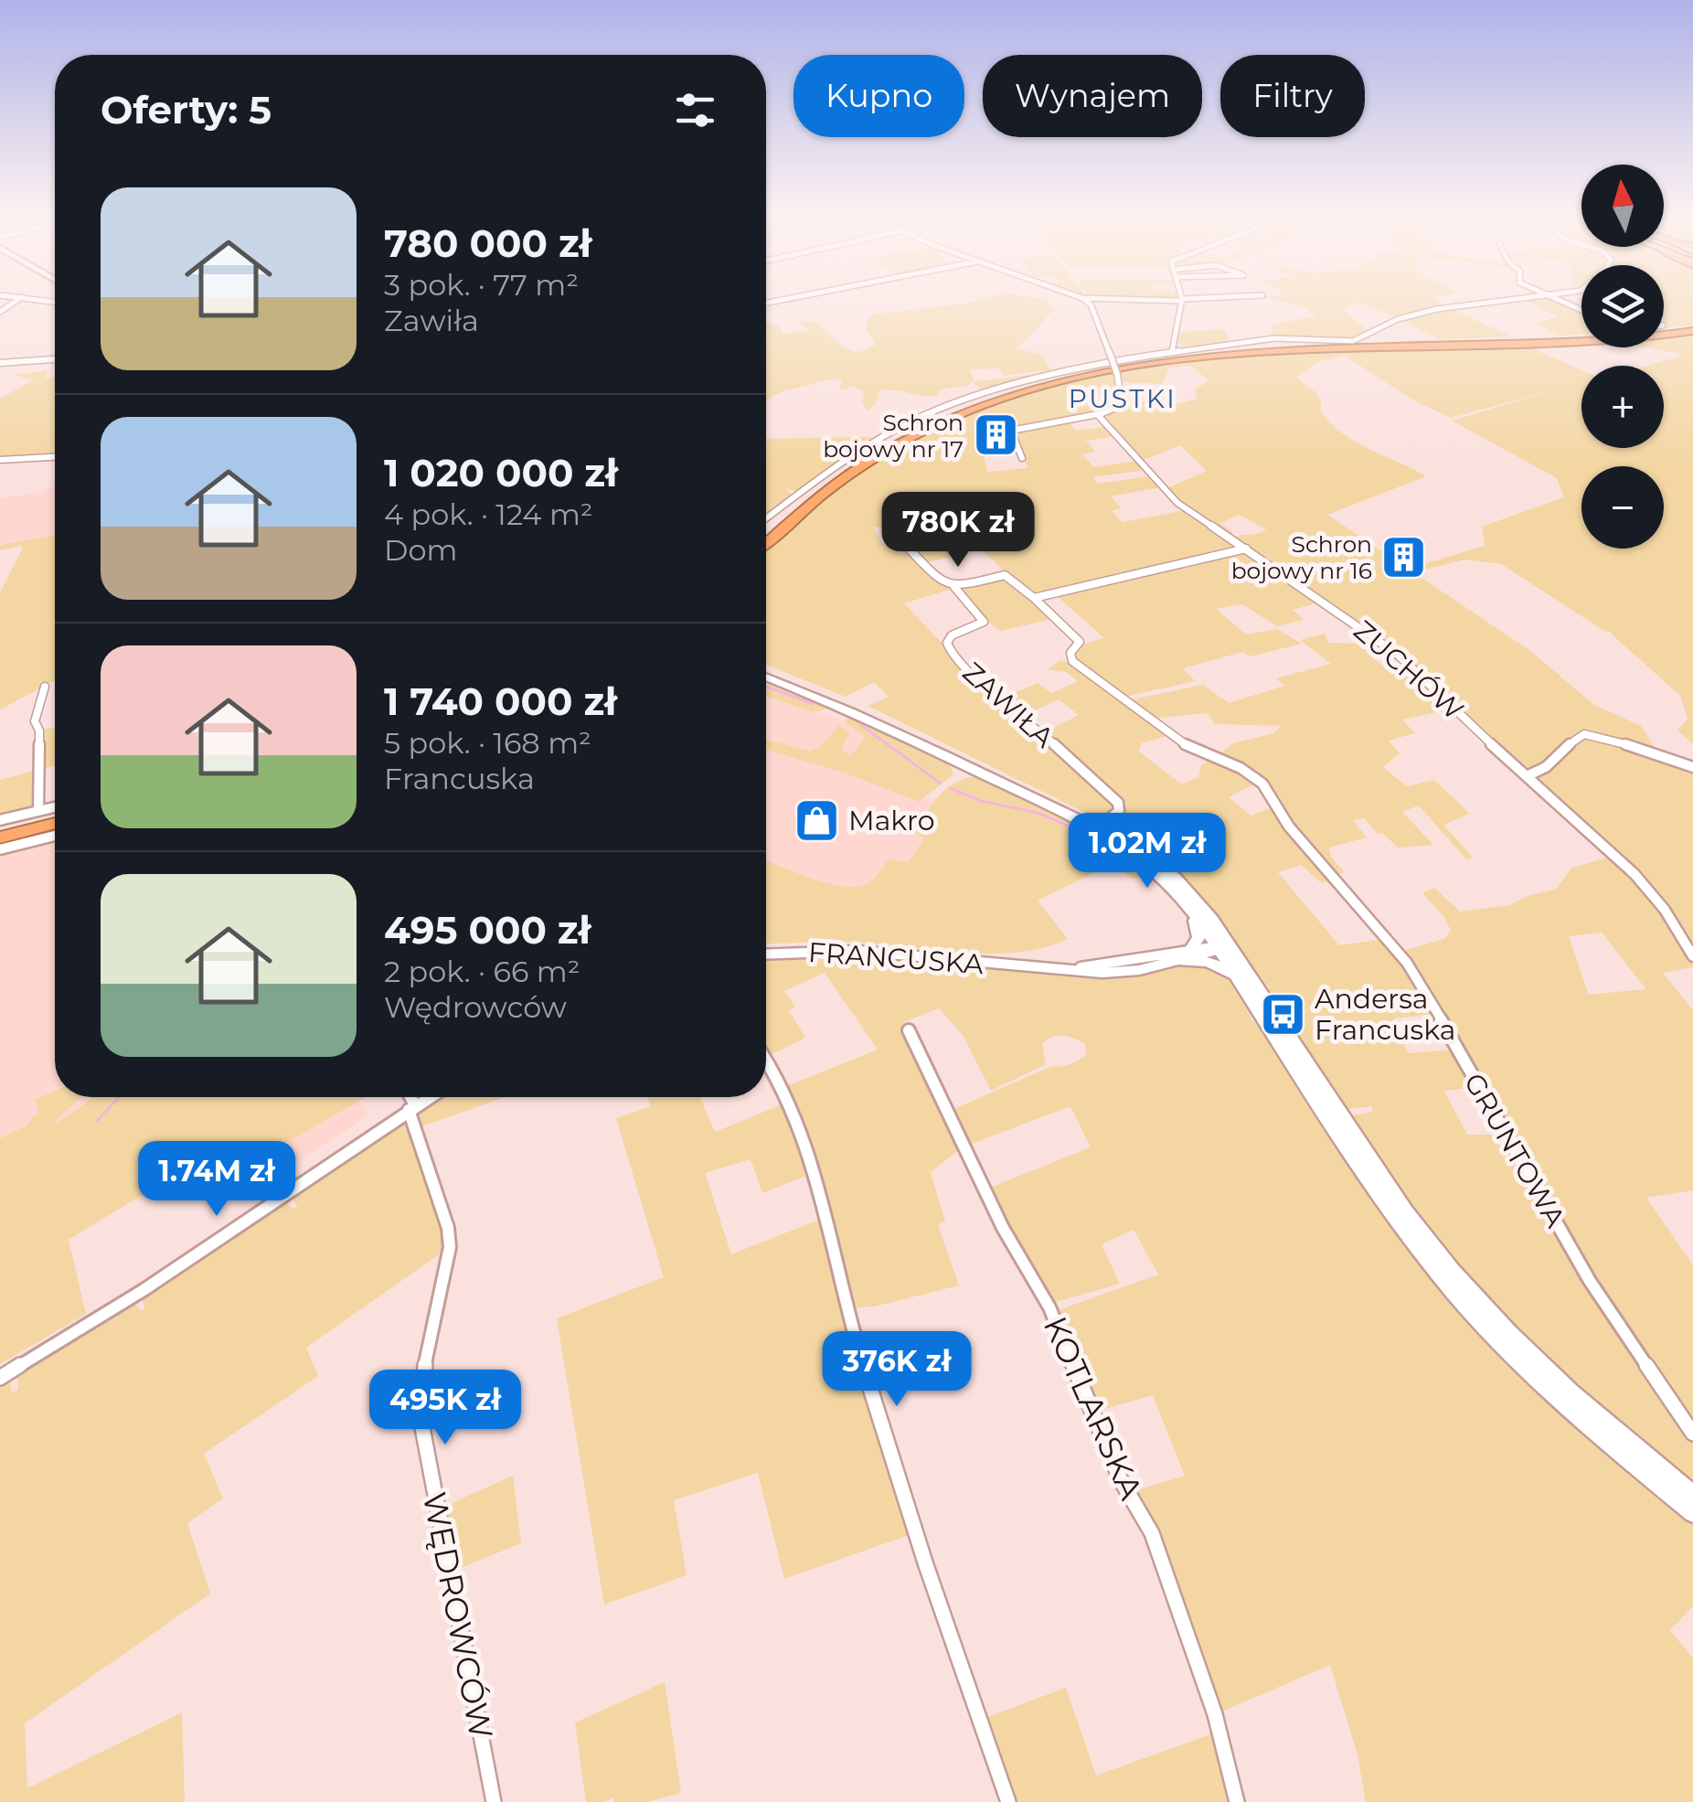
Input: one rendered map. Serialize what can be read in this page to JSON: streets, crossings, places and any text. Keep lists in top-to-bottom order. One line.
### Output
{"streets":{"street":["ZUCHÓW","ZAWIŁA","FRANCUSKA","GRUNTOWA","KOTLARSKA","WĘDROWCÓW"]},"districts":["PUSTKI"],"places":{"building":["Schron bojowy nr 17","Schron bojowy nr 16"],"shop":["Makro"],"bus stop":["Andersa Francuska"]},"north":"top","page":{"chip":["Kupno","Wynajem","Filtry"],"heading":"Oferty: 5","map_buttons":["+","−"],"list":[{"name":"780 000 zł","note":"3 pok. · 77 m² · Zawiła"},{"name":"1 020 000 zł","note":"4 pok. · 124 m² · Dom"},{"name":"1 740 000 zł","note":"5 pok. · 168 m² · Francuska"},{"name":"495 000 zł","note":"2 pok. · 66 m² · Wędrowców"}],"price":["780K zł","1.02M zł","1.74M zł","376K zł","495K zł"]}}
